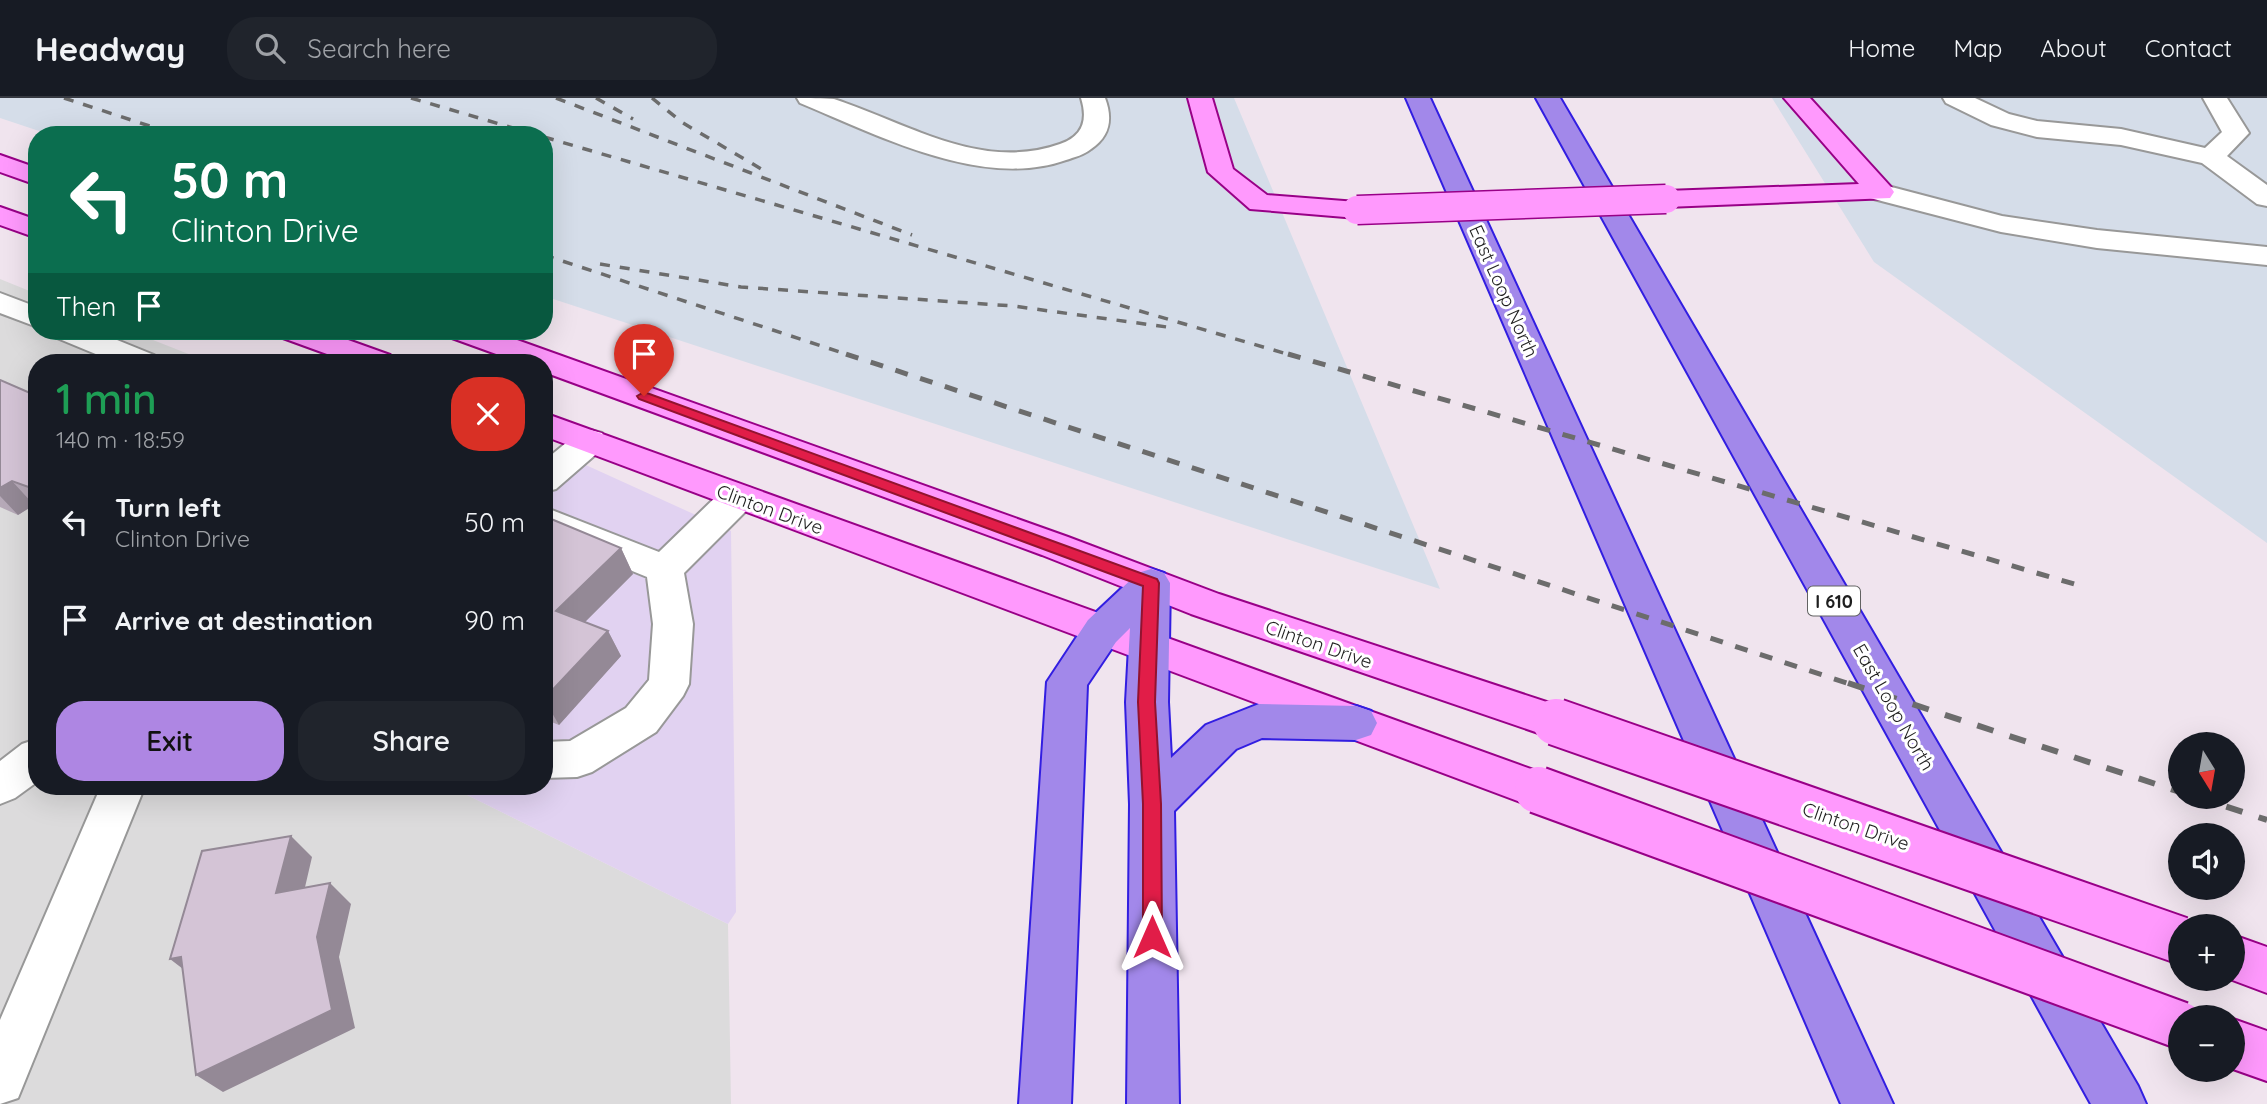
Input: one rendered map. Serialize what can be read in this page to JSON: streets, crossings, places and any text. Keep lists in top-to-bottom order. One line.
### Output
{"streets":{"highway":["East Loop North","I 610"],"main road":["Clinton Drive"]},"north":"bottom","page":{"header":"Headway","search":"Search here","nav":["Home","Map","About","Contact"],"turn":["50 m","Clinton Drive"],"then":"Then","heading":["1 min","140 m · 18:59"],"list":[{"name":"Turn left","note":"Clinton Drive","value":"50 m"},{"name":"Arrive at destination","value":"90 m"}],"buttons":["Exit","Share"],"map_buttons":["+","−"]}}
